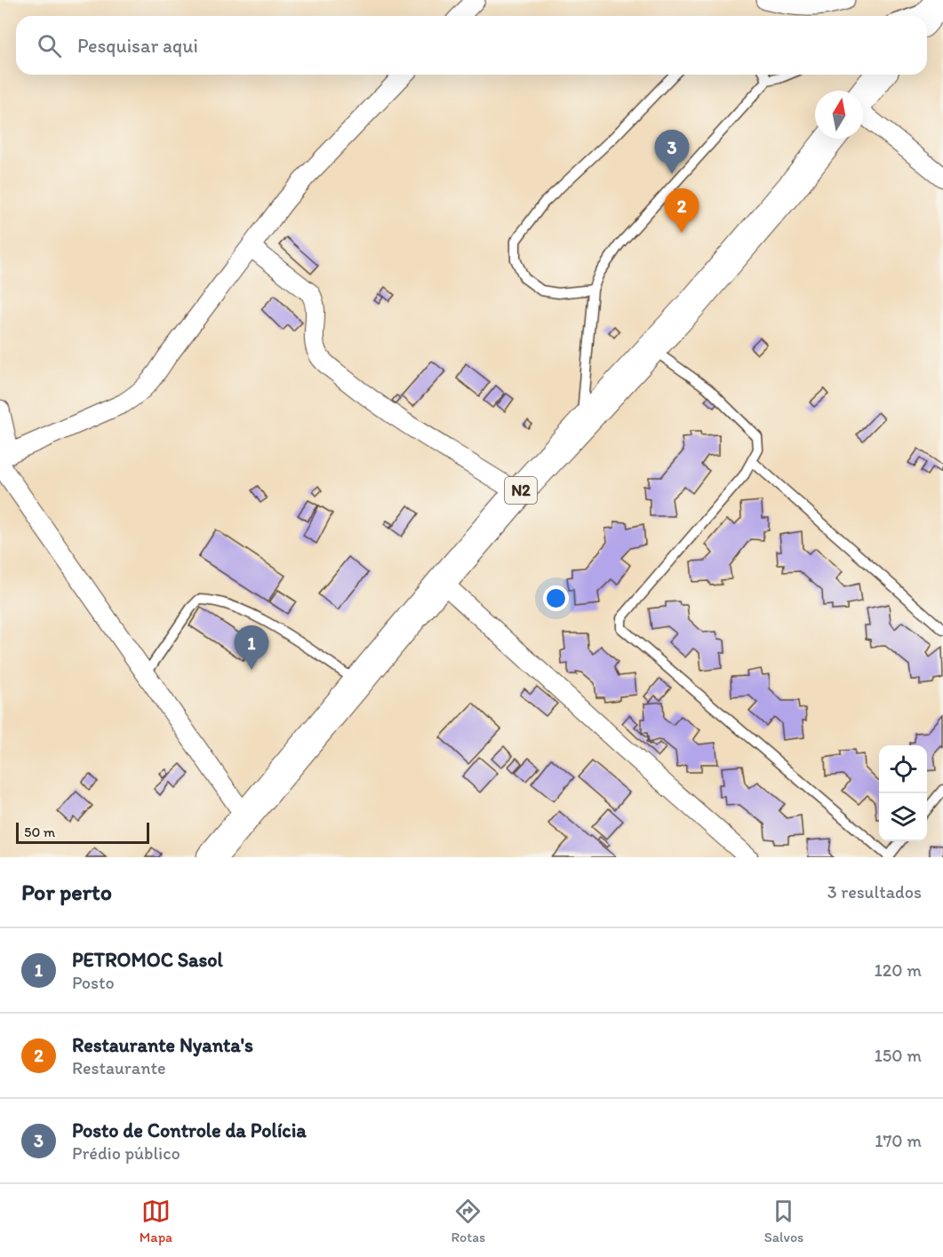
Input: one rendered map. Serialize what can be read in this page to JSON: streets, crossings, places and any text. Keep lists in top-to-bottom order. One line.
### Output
{"streets":{"main road":["N2"]},"scale_bar":"50 m","north":"top","page":{"search":"Pesquisar aqui","pins":["3","2","1"],"scale":"50 m","heading":["Por perto","3 resultados"],"list":[{"mark":"1","name":"PETROMOC Sasol","note":"Posto","value":"120 m"},{"mark":"2","name":"Restaurante Nyanta's","note":"Restaurante","value":"150 m"},{"mark":"3","name":"Posto de Controle da Polícia","note":"Prédio público","value":"170 m"}],"nav":["Mapa","Rotas","Salvos"]}}
